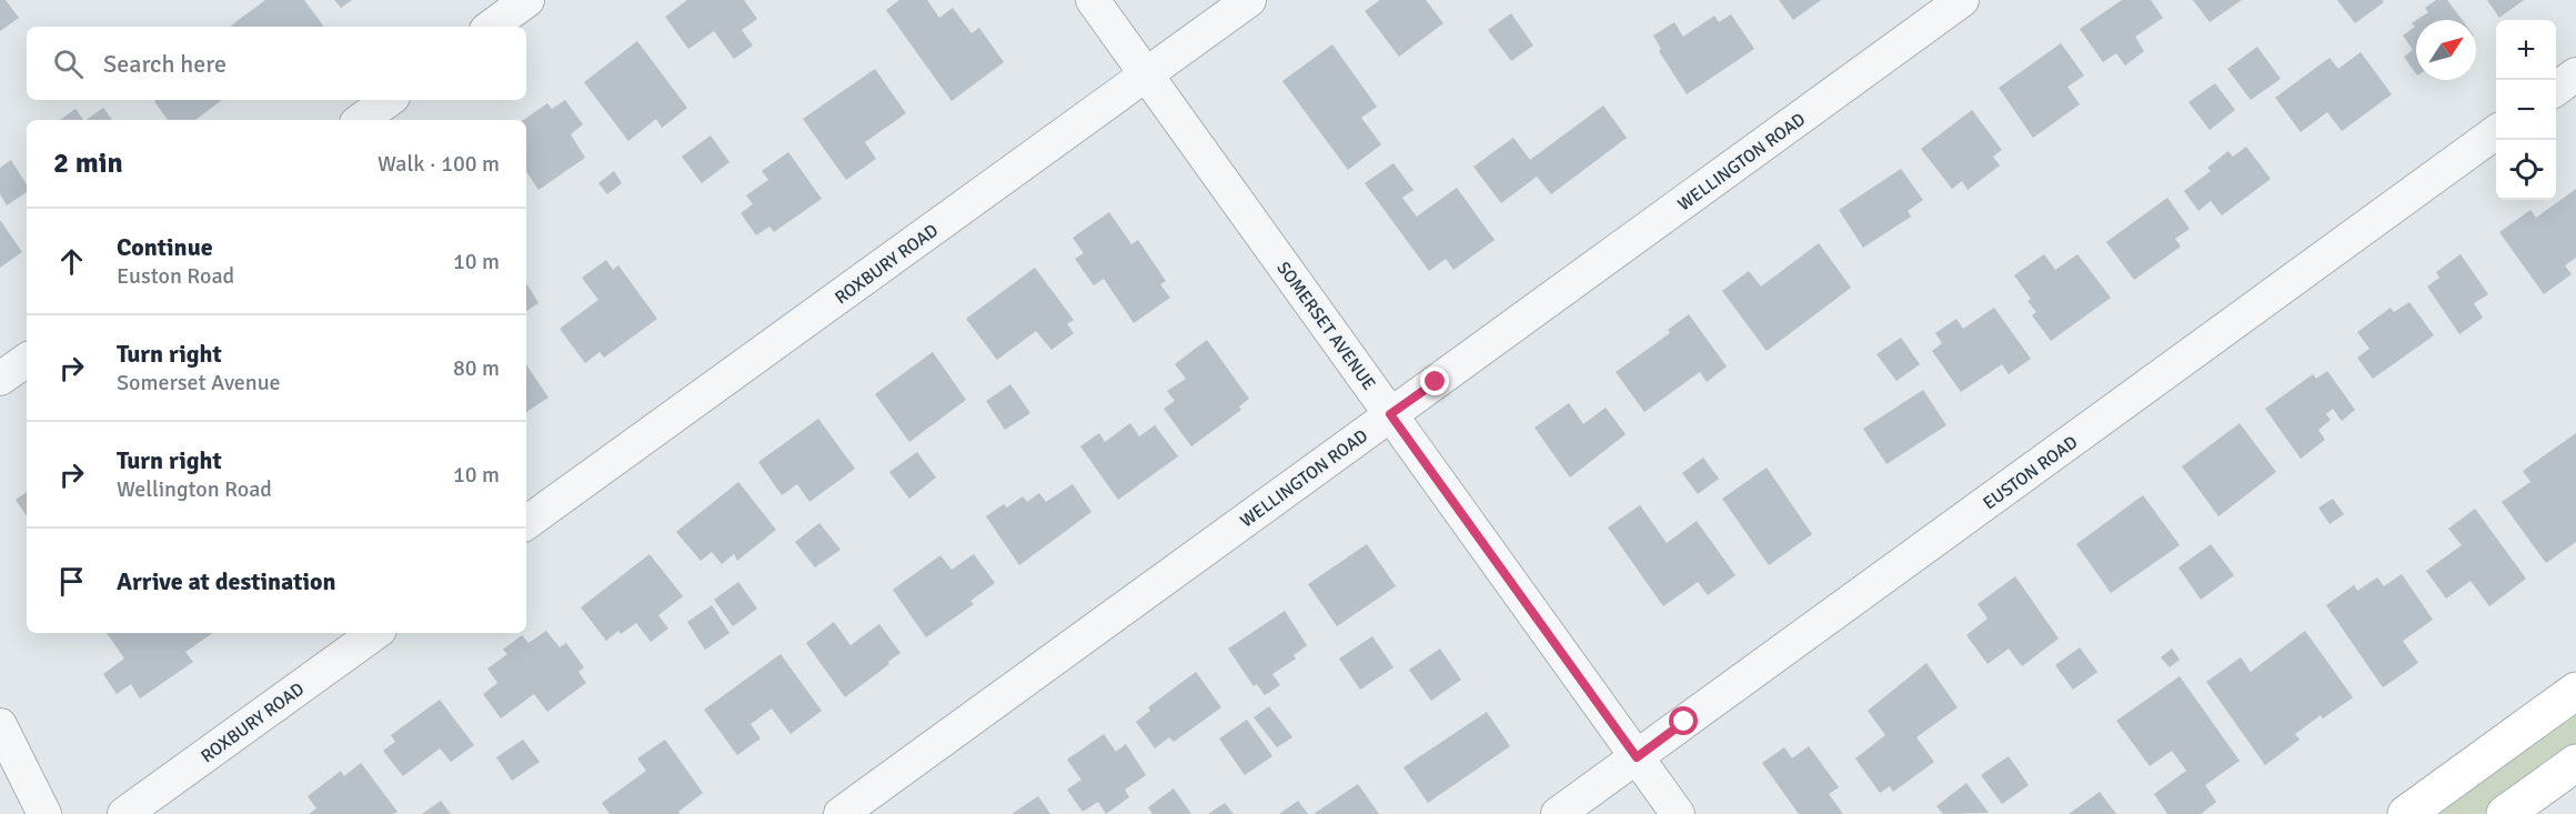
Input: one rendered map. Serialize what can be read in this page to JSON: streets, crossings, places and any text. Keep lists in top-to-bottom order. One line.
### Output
{"streets":{"street":["WELLINGTON ROAD","ROXBURY ROAD","SOMERSET AVENUE","EUSTON ROAD"]},"crossings":[["WELLINGTON ROAD","SOMERSET AVENUE"],["ROXBURY ROAD","SOMERSET AVENUE"],["SOMERSET AVENUE","EUSTON ROAD"]],"north":"top right","page":{"map_buttons":["+","−"],"search":"Search here","heading":["2 min","Walk · 100 m"],"list":[["Continue","Euston Road","10 m"],["Turn right","Somerset Avenue","80 m"],["Turn right","Wellington Road","10 m"],"Arrive at destination"]}}
